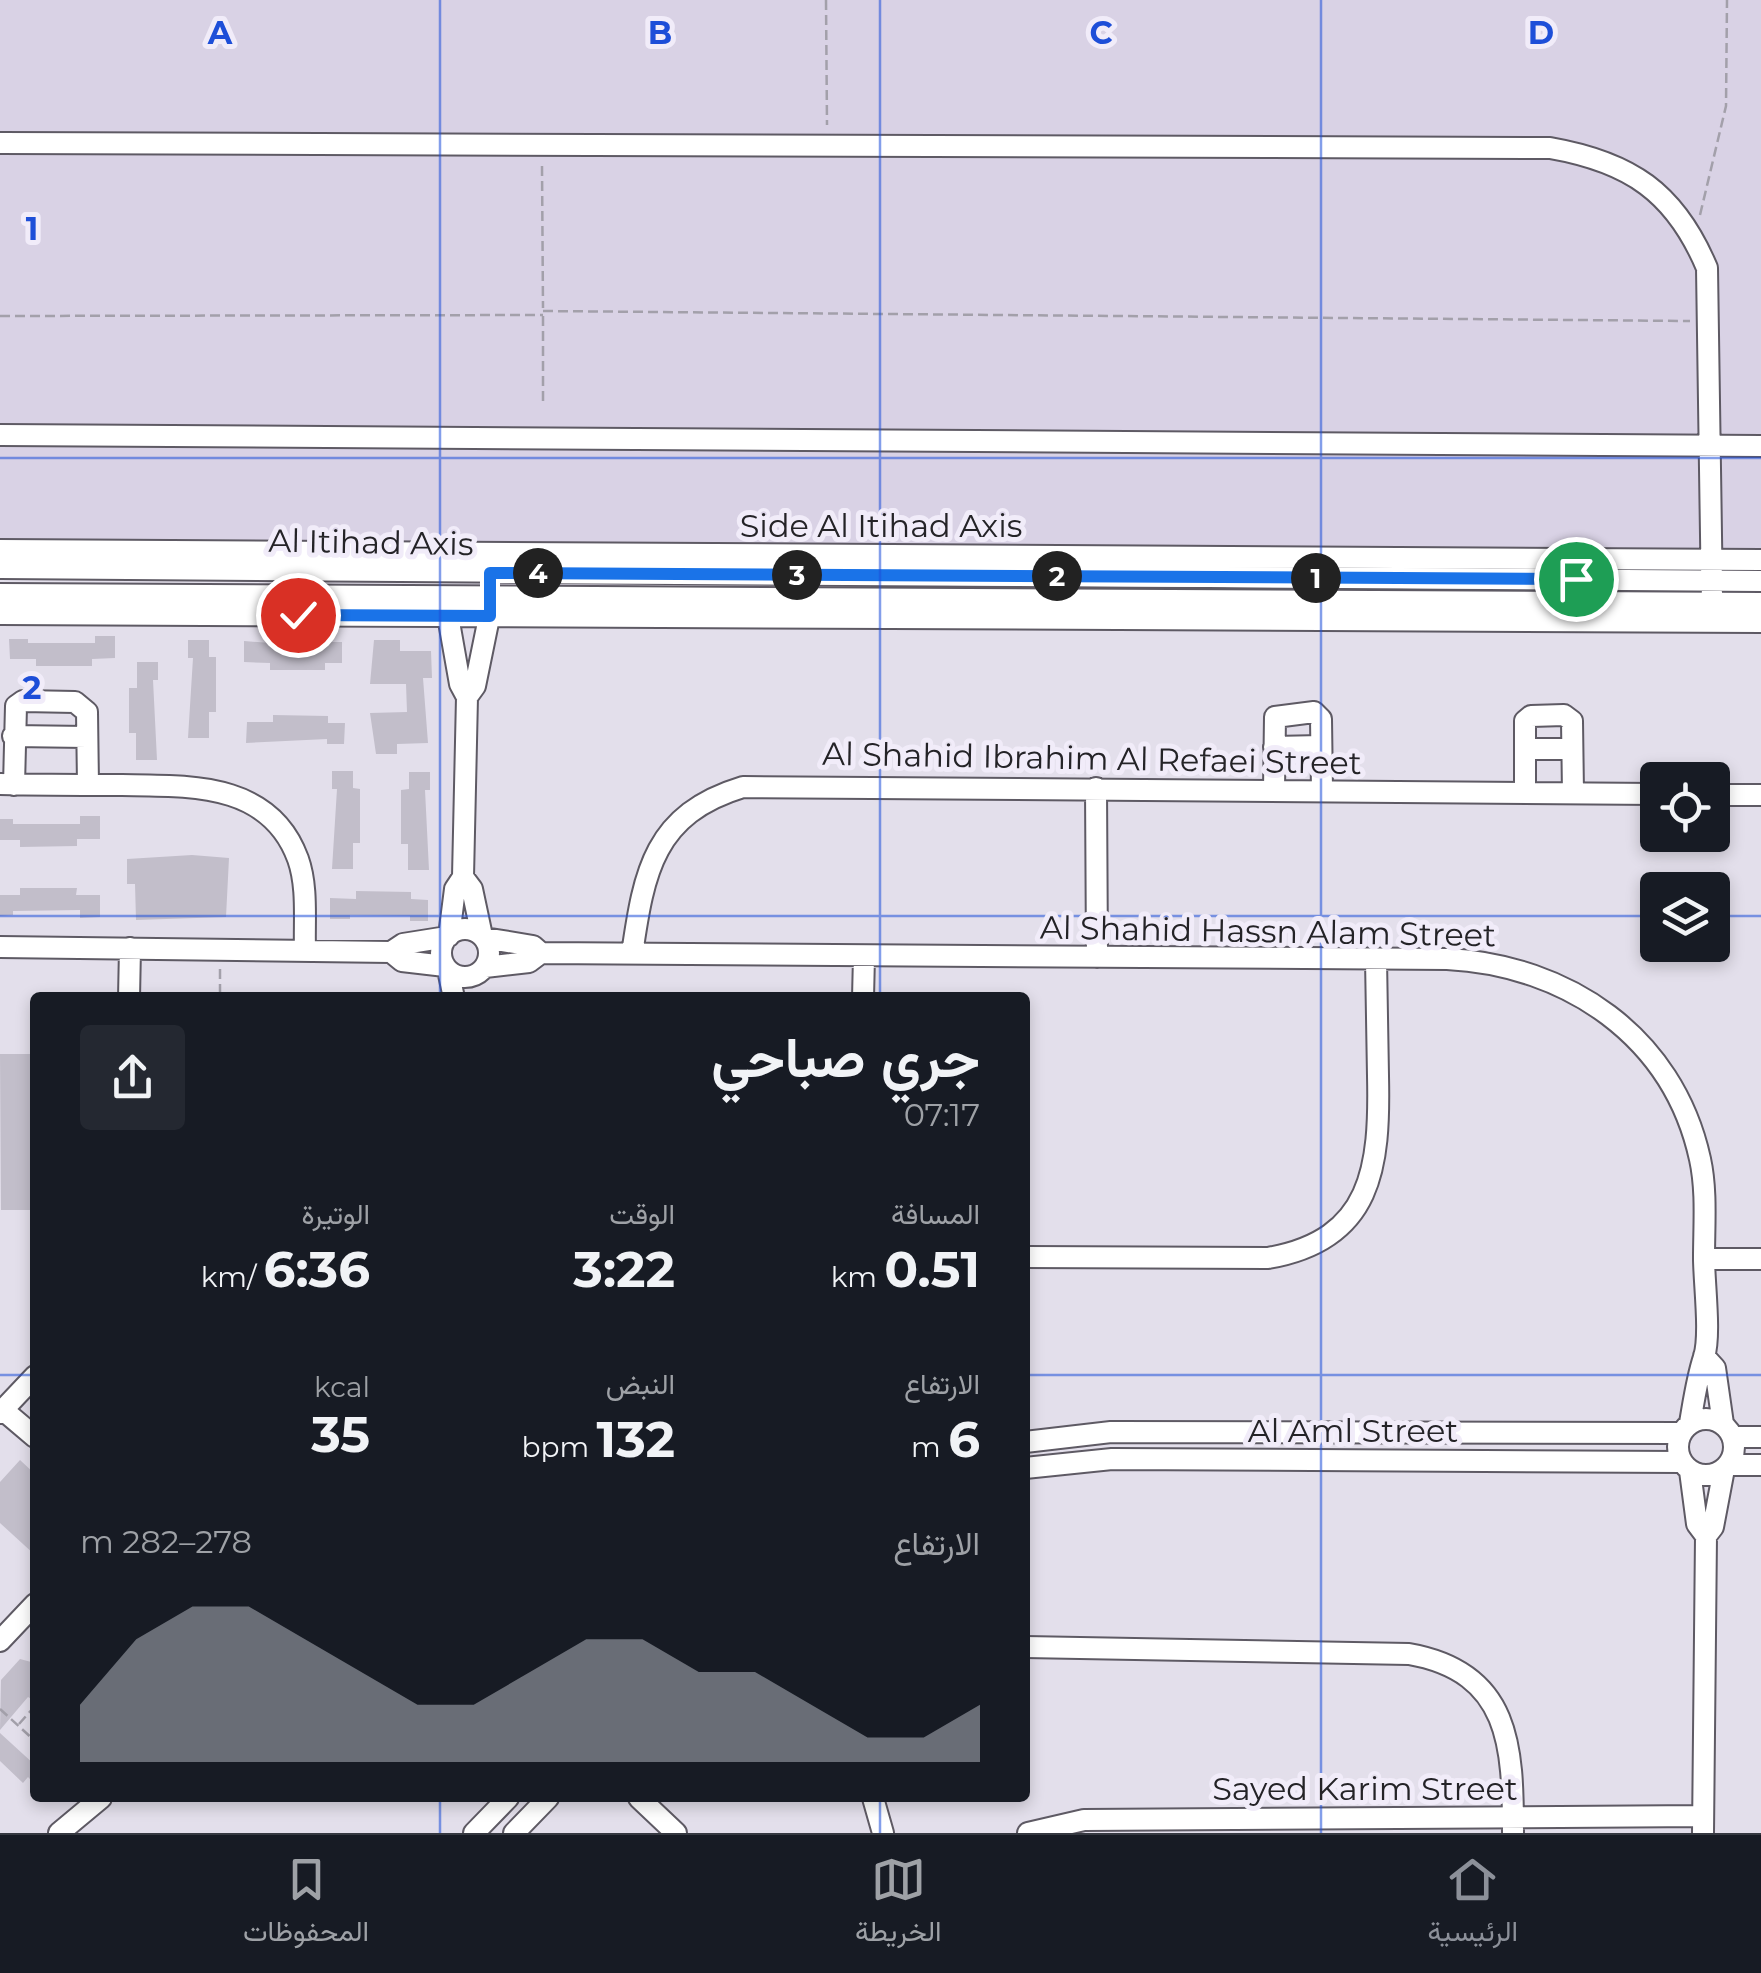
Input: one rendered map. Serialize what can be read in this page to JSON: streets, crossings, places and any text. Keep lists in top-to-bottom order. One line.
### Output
{"streets":{"street":["Side Al Itihad Axis","Al Itihad Axis","Al Shahid Ibrahim Al Refaei Street","Al Shahid Hassn Alam Street","Al Aml Street","Sayed Karim Street"]},"crossings":[["Side Al Itihad Axis","Al Itihad Axis"],["Al Shahid Ibrahim Al Refaei Street","Al Shahid Hassn Alam Street"],["Al Shahid Hassn Alam Street","Al Aml Street"]],"page":{"pins":["4","3","2","1"],"heading":["جري صباحي","07:17"],"stats":[["المسافة","0.51 km"],["الوقت","3:22"],["الوتيرة","6:36 /km"],["الارتفاع","6 m"],["النبض","132 bpm"],["kcal","35"]],"chart":["الارتفاع","278–282 m"],"tabs":["الرئيسية","الخريطة","المحفوظات"]},"grid":{"columns":["A","B","C","D"],"rows":["1","2"]}}
